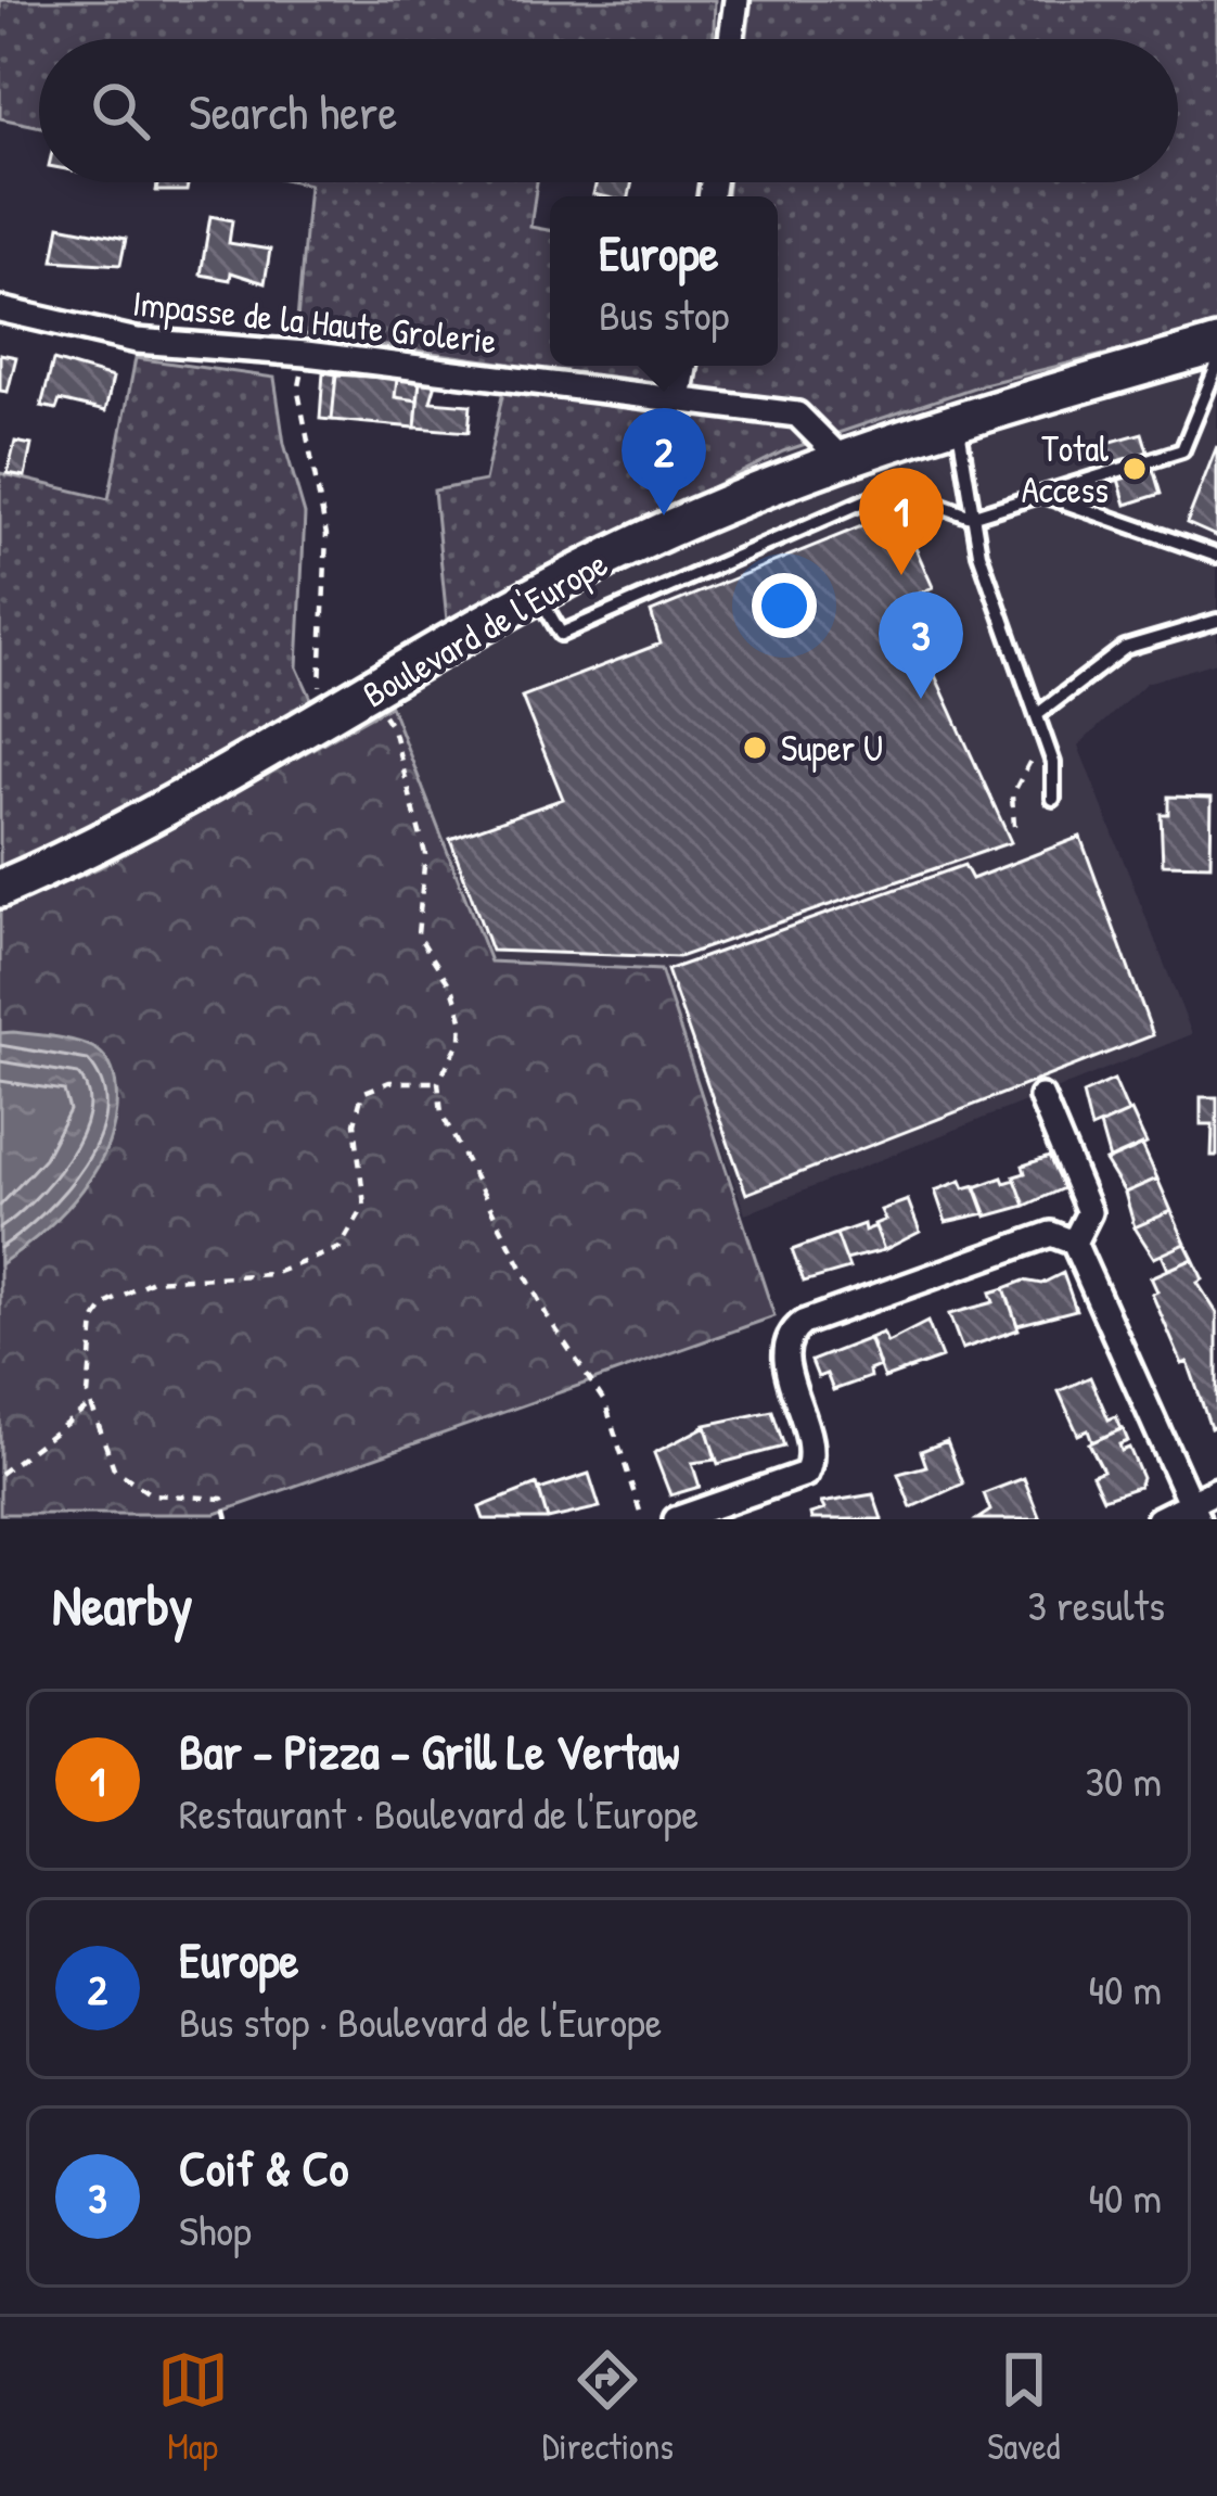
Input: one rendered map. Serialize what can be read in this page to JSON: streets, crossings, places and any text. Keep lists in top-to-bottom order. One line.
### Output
{"streets":{"street":["Impasse de la Haute Grolerie","Boulevard de l'Europe"]},"crossings":[["Impasse de la Haute Grolerie","Boulevard de l'Europe"]],"places":["Total Access","Super U"],"page":{"search":"Search here","popup":["Europe","Bus stop"],"pins":["2","1","3"],"heading":["Nearby","3 results"],"list":[{"mark":"1","name":"Bar - Pizza - Grill Le Vertaw","note":"Restaurant · Boulevard de l'Europe","value":"30 m"},{"mark":"2","name":"Europe","note":"Bus stop · Boulevard de l'Europe","value":"40 m"},{"mark":"3","name":"Coif & Co","note":"Shop","value":"40 m"}],"nav":["Map","Directions","Saved"]}}
